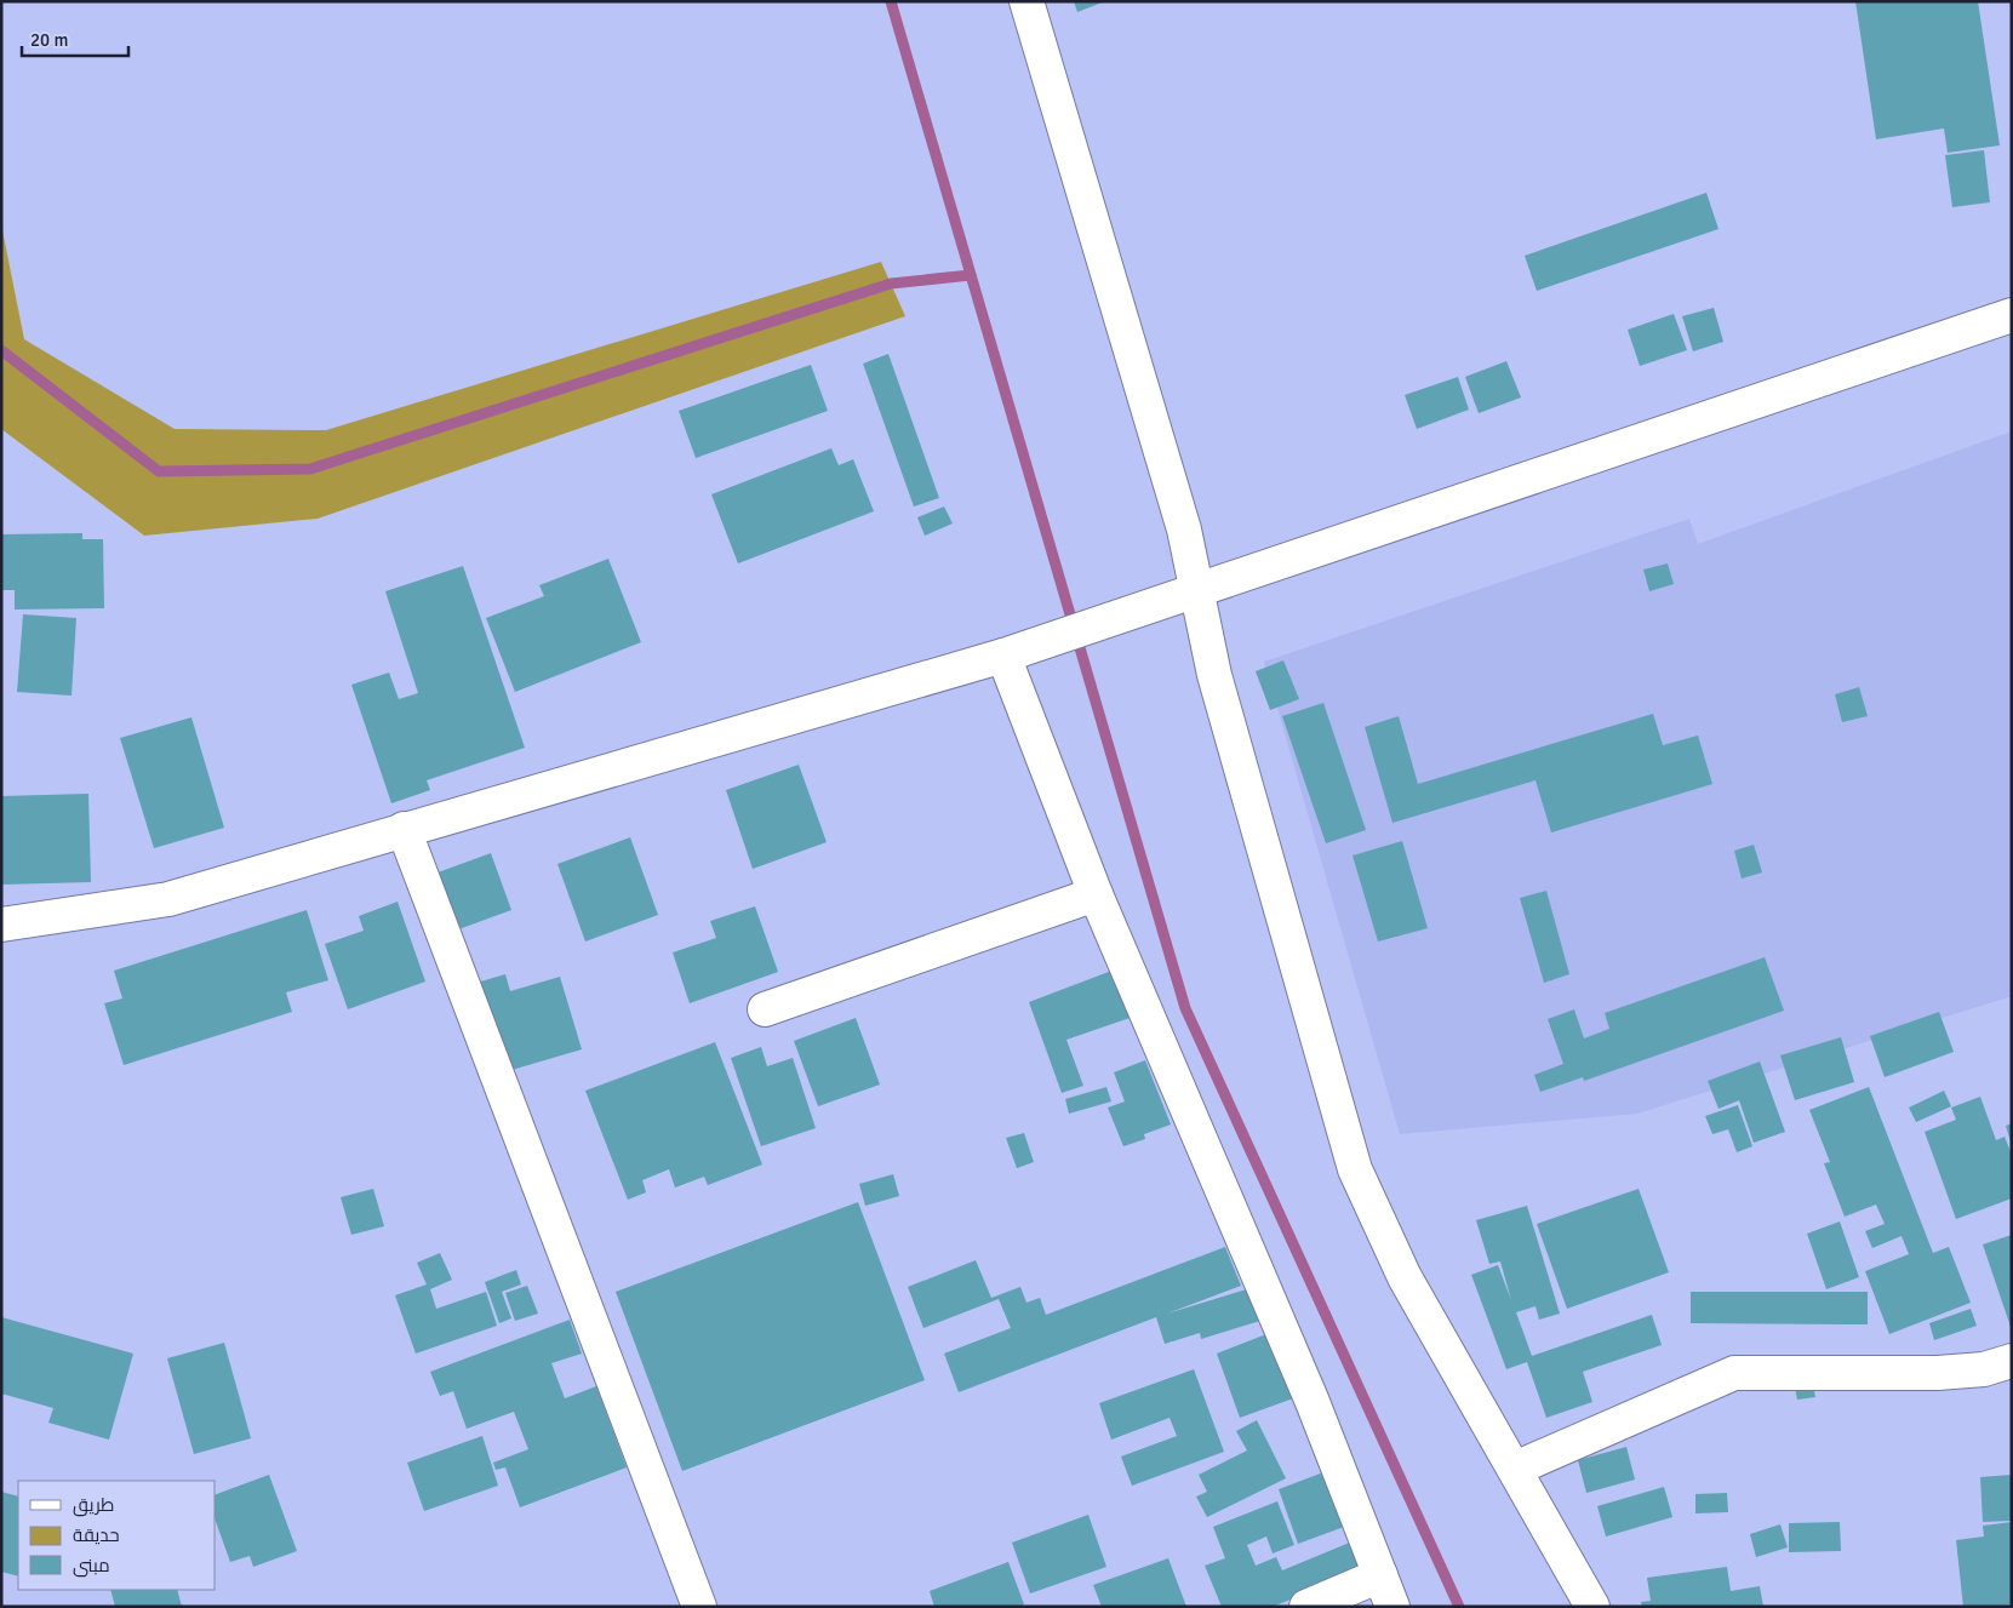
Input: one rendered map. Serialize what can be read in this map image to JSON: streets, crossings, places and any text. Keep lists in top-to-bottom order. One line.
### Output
{"legend":["طريق","حديقة","مبنى"],"scale_bar":"20 m"}
